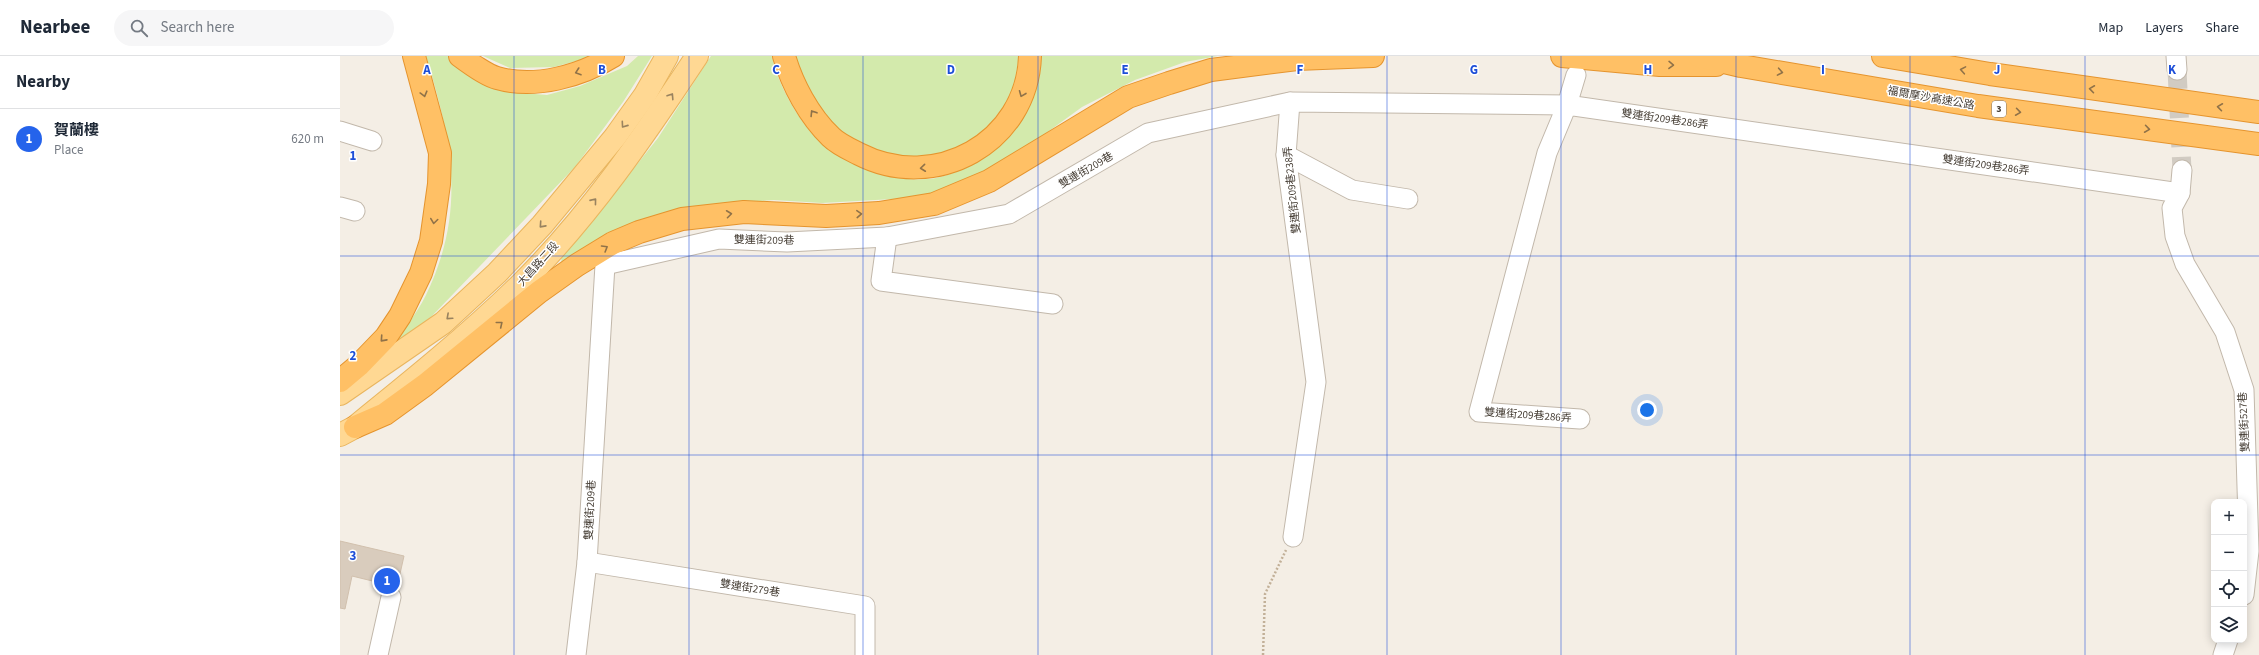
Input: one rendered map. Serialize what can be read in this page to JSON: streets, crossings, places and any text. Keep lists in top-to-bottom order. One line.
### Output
{"streets":{"highway":["福爾摩沙高速公路","3"],"main road":["大昌路二段"],"street":["雙連街209巷286弄","雙連街209巷","雙連街209巷238弄","雙連街527巷","雙連街279巷"]},"crossings":[["雙連街209巷286弄","雙連街527巷"],["雙連街209巷","雙連街209巷238弄"],["雙連街209巷","雙連街279巷"]],"page":{"header":"Nearbee","search":"Search here","nav":["Map","Layers","Share"],"heading":"Nearby","list":[{"mark":"1","name":"賀蘭樓","note":"Place","value":"620 m"}],"map_buttons":["+","−"],"pins":"1"},"grid":{"columns":["A","B","C","D","E","F","G","H","I","J","K"],"rows":["1","2","3"]}}
